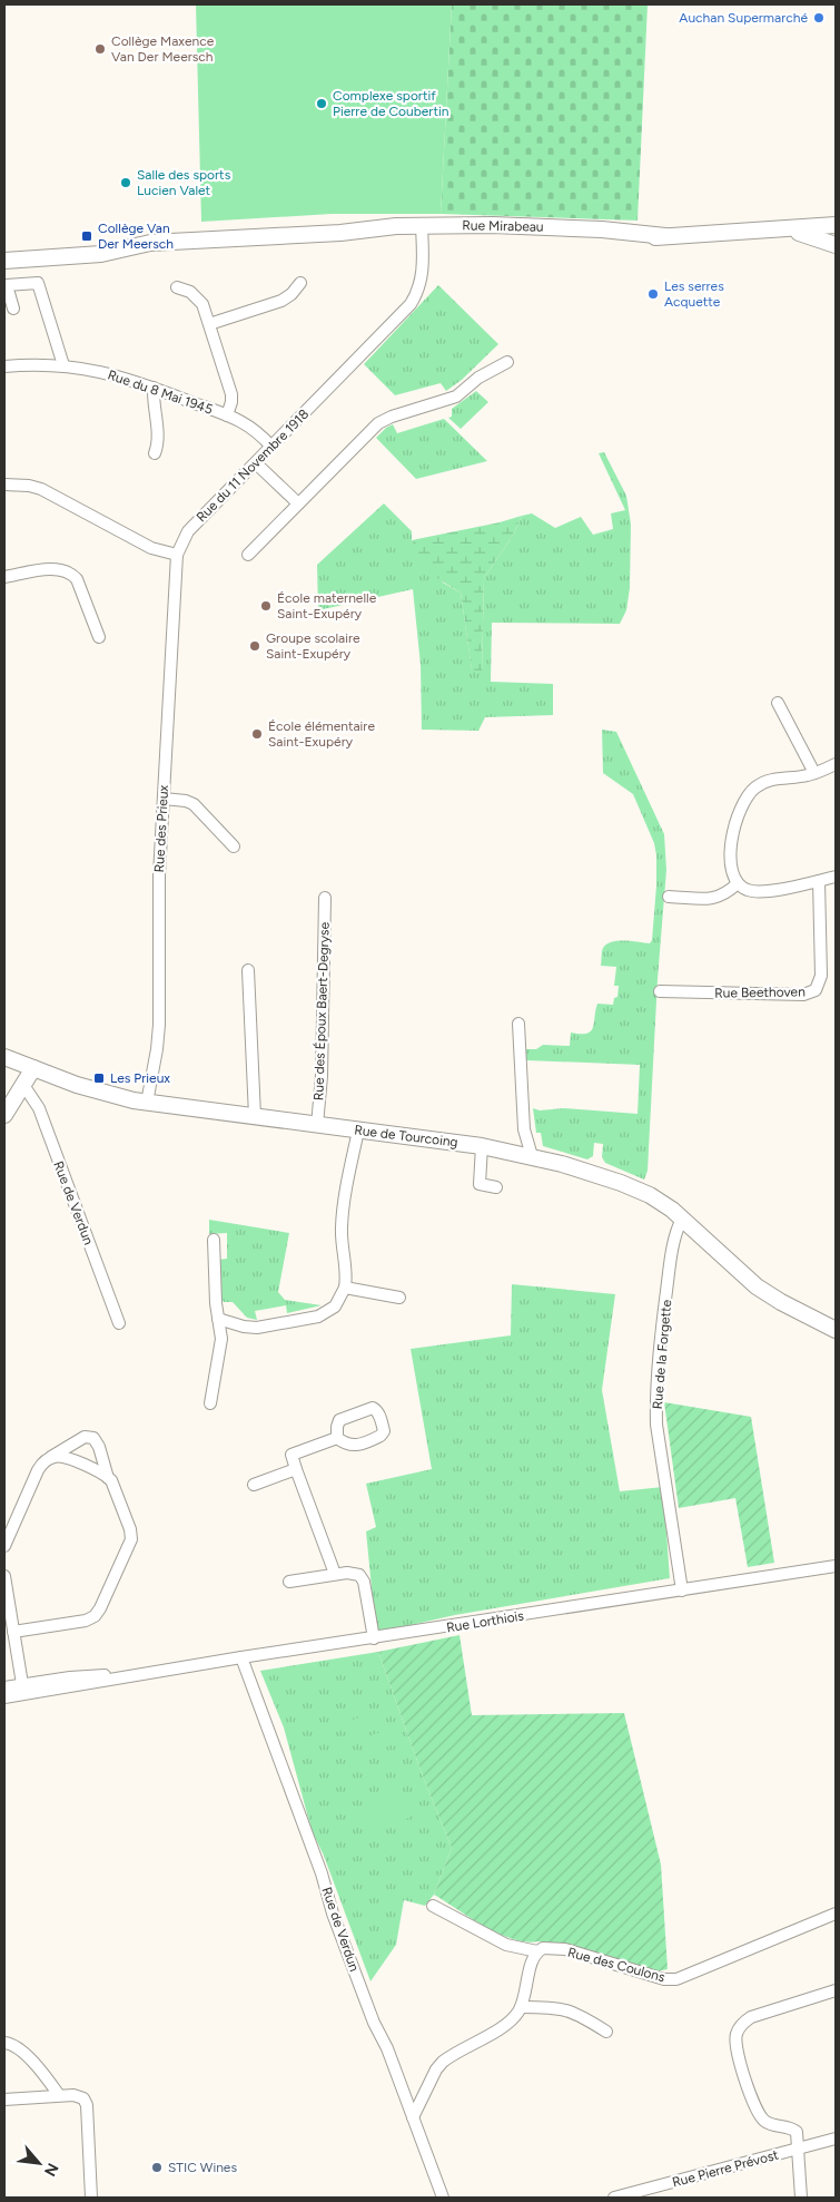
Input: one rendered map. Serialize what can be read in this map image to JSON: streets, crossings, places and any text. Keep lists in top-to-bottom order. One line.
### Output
{"streets":{"main road":["Rue Mirabeau","Rue de Tourcoing"],"street":["Rue du 8 Mai 1945","Rue du 11 Novembre 1918","Rue des Prieux","Rue Beethoven","Rue des Époux Baert-Degryse","Rue de Verdun","Rue de la Forgette","Rue Lorthiois","Rue des Coulons","Rue Pierre Prévost"]},"crossings":[["Rue Mirabeau","Rue du 11 Novembre 1918"],["Rue du 8 Mai 1945","Rue du 11 Novembre 1918"],["Rue du 11 Novembre 1918","Rue des Prieux"],["Rue des Prieux","Rue de Tourcoing"],["Rue des Époux Baert-Degryse","Rue de Tourcoing"],["Rue de Tourcoing","Rue de la Forgette"],["Rue de Verdun","Rue Lorthiois"],["Rue de la Forgette","Rue Lorthiois"]],"places":{"other":["Auchan Supermarché","Collège Maxence Van Der Meersch","Complexe sportif Pierre de Coubertin","Salle des sports Lucien Valet","Les serres Acquette","École maternelle Saint-Exupéry","Groupe scolaire Saint-Exupéry","École élémentaire Saint-Exupéry","STIC Wines"],"transit":["Collège Van Der Meersch","Les Prieux"]},"north":"bottom right"}
